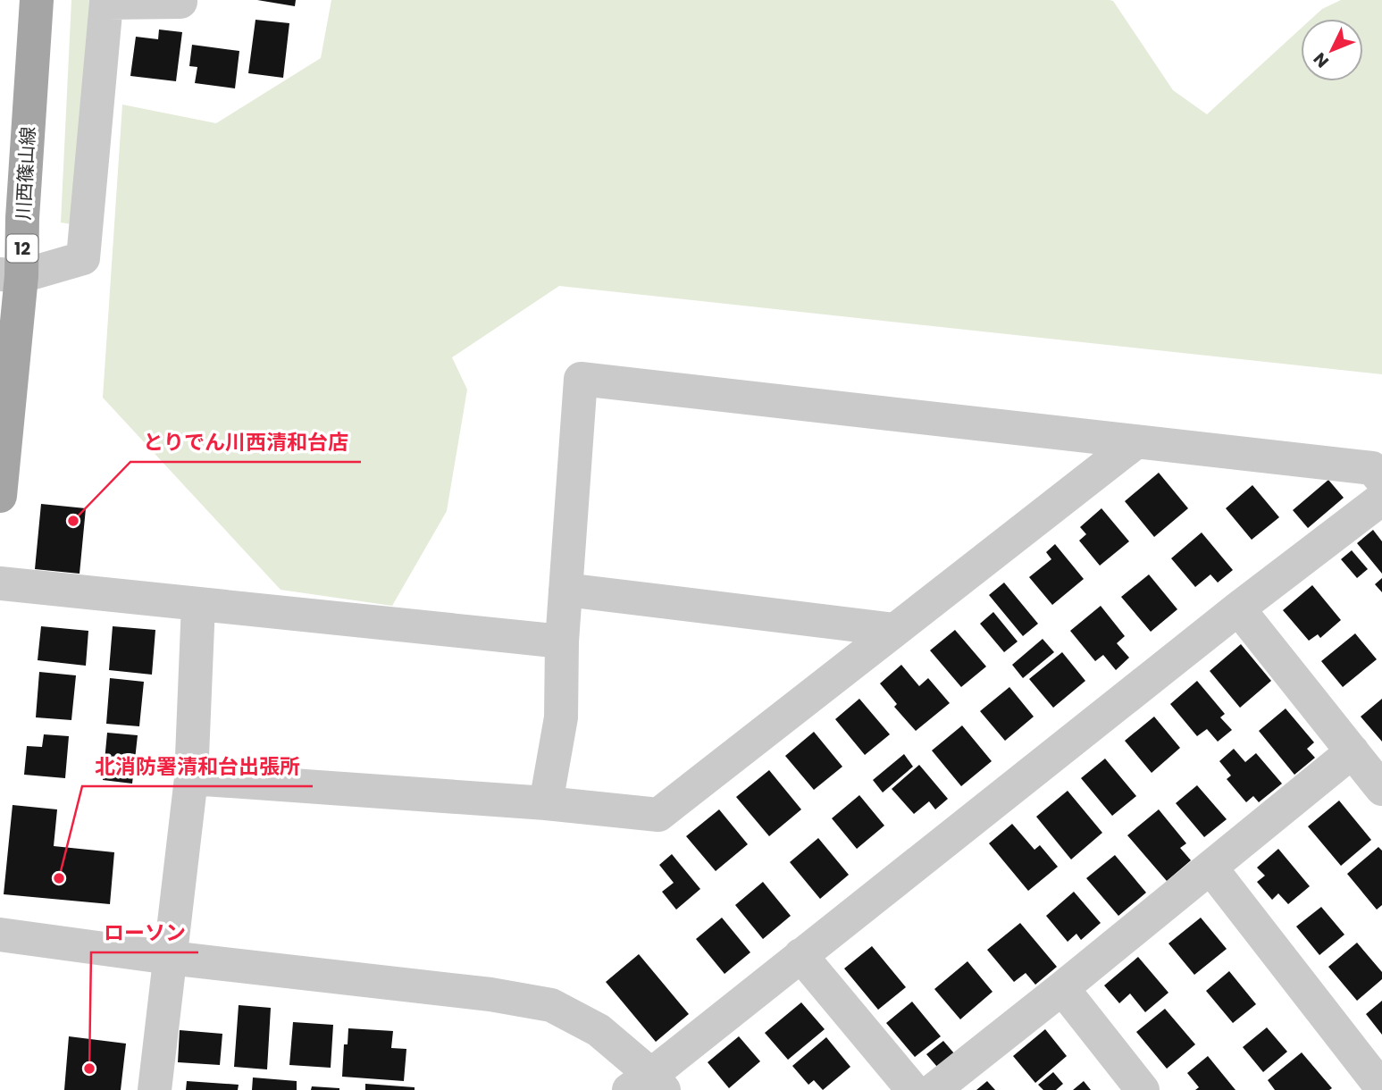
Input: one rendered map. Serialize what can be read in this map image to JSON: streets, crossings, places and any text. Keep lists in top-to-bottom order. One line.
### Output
{"streets":{"main road":["川西篠山線","12"]},"places":["とりでん川西清和台店","北消防署清和台出張所","ローソン"],"north":"bottom left"}
